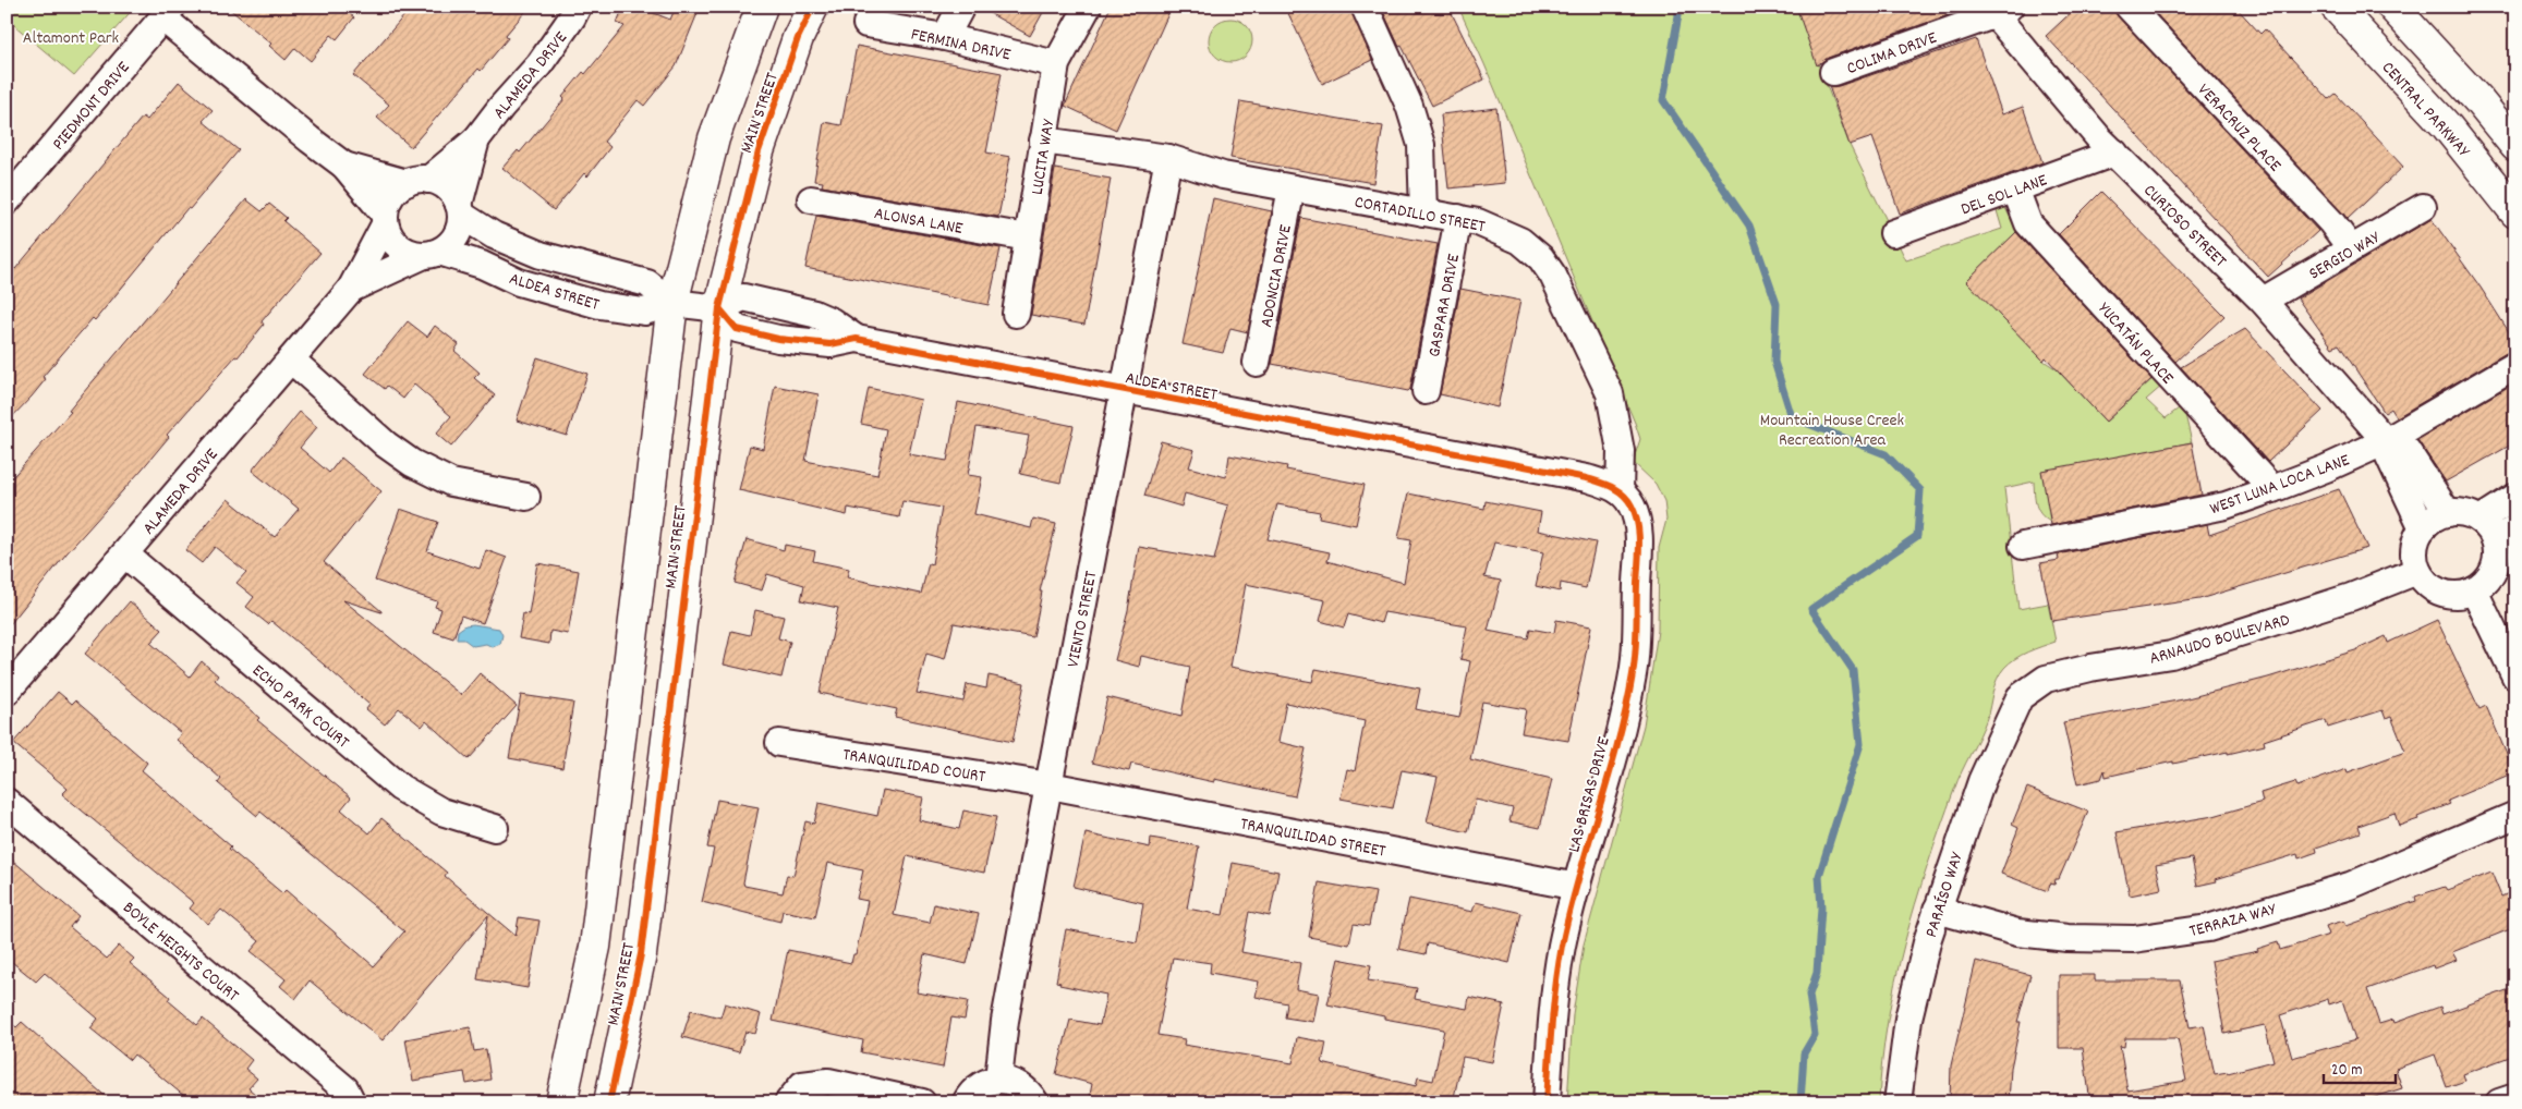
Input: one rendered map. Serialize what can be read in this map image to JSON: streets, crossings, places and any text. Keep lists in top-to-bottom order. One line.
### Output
{"streets":{"street":["FERMINA DRIVE","COLIMA DRIVE","ALAMEDA DRIVE","PIEDMONT DRIVE","CENTRAL PARKWAY","MAIN STREET","VERACRUZ PLACE","LUCITA WAY","DEL SOL LANE","CORTADILLO STREET","ALONSA LANE","CURIOSO STREET","SERGIO WAY","ADONCIA DRIVE","ALDEA STREET","GASPARA DRIVE","YUCATÁN PLACE","WEST LUNA LOCA LANE","VIENTO STREET","ARNAUDO BOULEVARD","ECHO PARK COURT","TRANQUILIDAD COURT","LAS BRISAS DRIVE","TRANQUILIDAD STREET","PARAÍSO WAY","TERRAZA WAY","BOYLE HEIGHTS COURT"]},"crossings":[["FERMINA DRIVE","LUCITA WAY"],["COLIMA DRIVE","CURIOSO STREET"],["ALAMEDA DRIVE","ALDEA STREET"],["ALAMEDA DRIVE","ECHO PARK COURT"],["MAIN STREET","ALDEA STREET"],["VERACRUZ PLACE","SERGIO WAY"],["LUCITA WAY","CORTADILLO STREET"],["LUCITA WAY","ALONSA LANE"],["DEL SOL LANE","CURIOSO STREET"],["DEL SOL LANE","YUCATÁN PLACE"],["CORTADILLO STREET","ADONCIA DRIVE"],["CORTADILLO STREET","ALDEA STREET"],["CORTADILLO STREET","GASPARA DRIVE"],["CORTADILLO STREET","VIENTO STREET"],["CORTADILLO STREET","LAS BRISAS DRIVE"],["CURIOSO STREET","SERGIO WAY"],["CURIOSO STREET","WEST LUNA LOCA LANE"],["CURIOSO STREET","ARNAUDO BOULEVARD"],["ALDEA STREET","VIENTO STREET"],["ALDEA STREET","LAS BRISAS DRIVE"],["YUCATÁN PLACE","WEST LUNA LOCA LANE"],["VIENTO STREET","TRANQUILIDAD COURT"],["VIENTO STREET","TRANQUILIDAD STREET"],["ARNAUDO BOULEVARD","PARAÍSO WAY"],["TRANQUILIDAD COURT","TRANQUILIDAD STREET"],["LAS BRISAS DRIVE","TRANQUILIDAD STREET"],["PARAÍSO WAY","TERRAZA WAY"]],"parks":["Altamont Park","Mountain House Creek Recreation Area"],"scale_bar":"20 m"}
